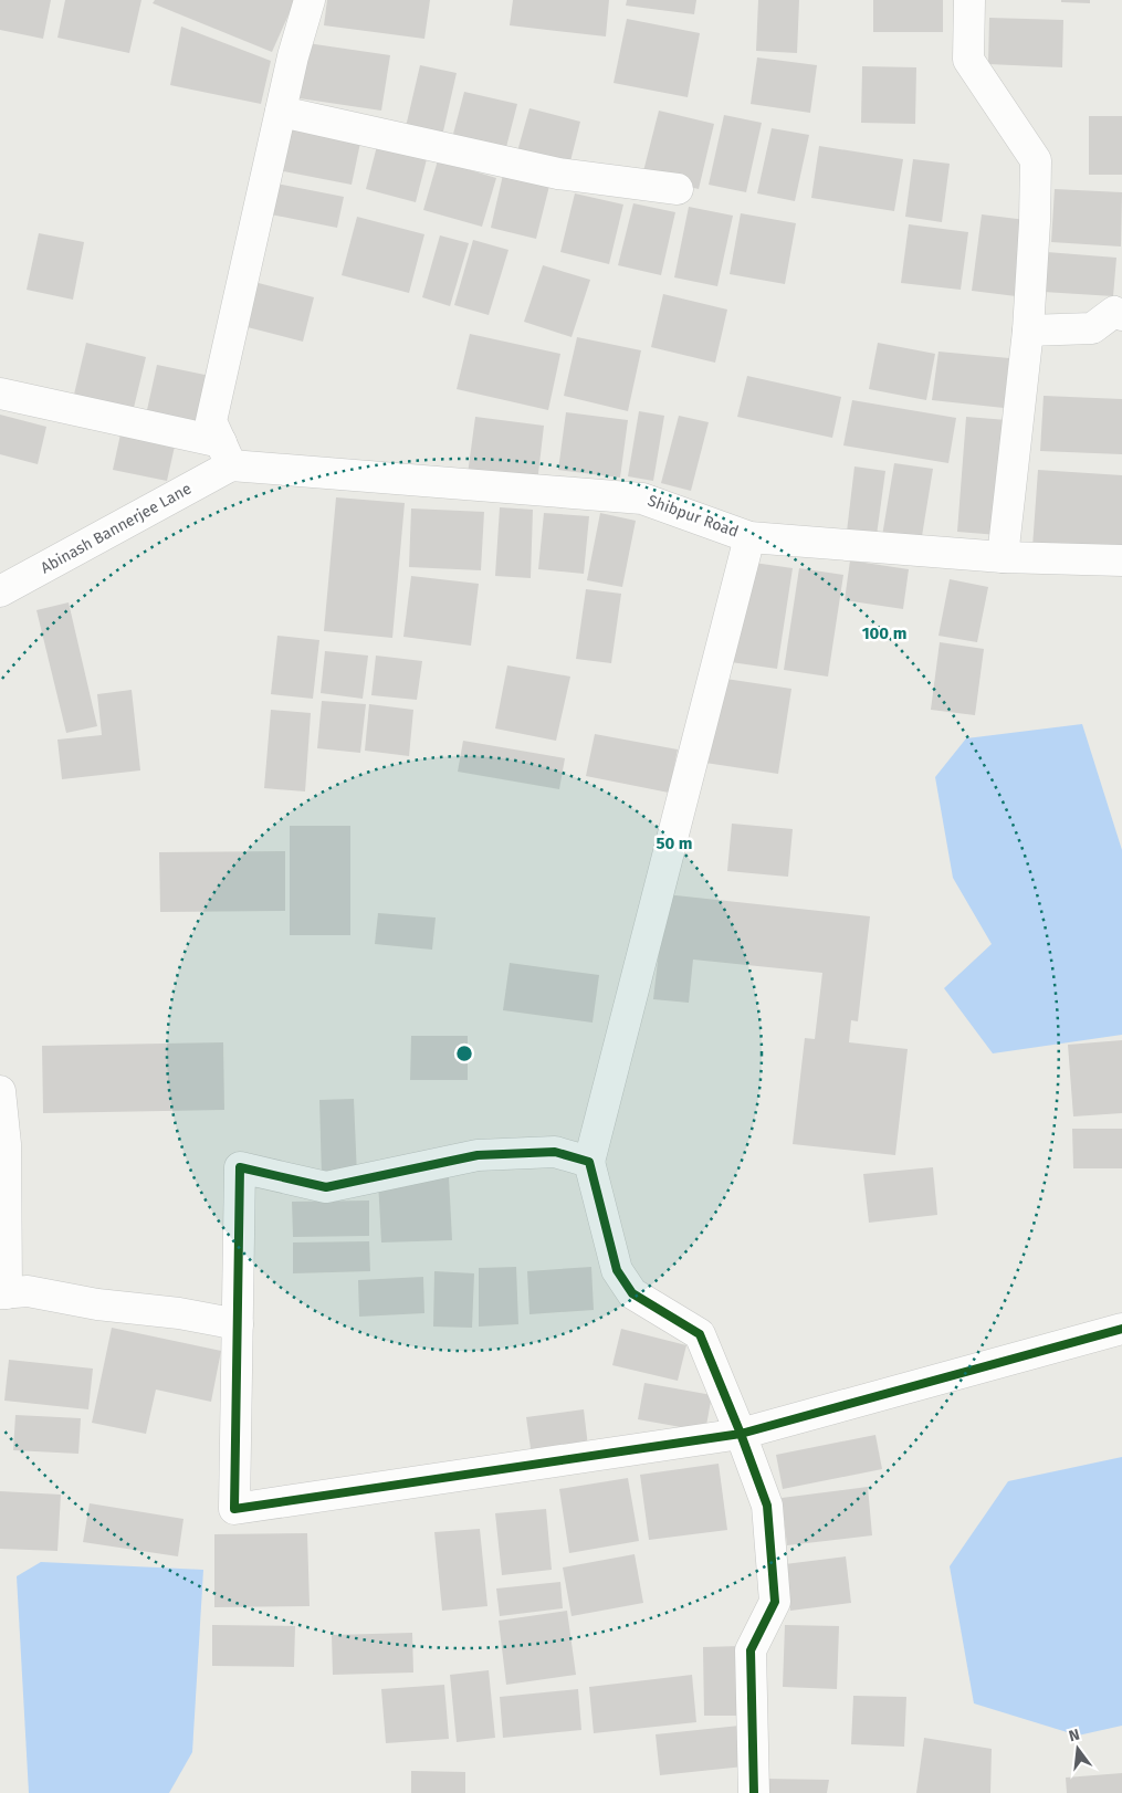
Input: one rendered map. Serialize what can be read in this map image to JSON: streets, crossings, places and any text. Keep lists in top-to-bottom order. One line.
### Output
{"streets":{"street":["Shibpur Road","Abinash Bannerjee Lane"]},"crossings":[["Shibpur Road","Abinash Bannerjee Lane"]],"north":"top","rings":["100 m","50 m"]}
